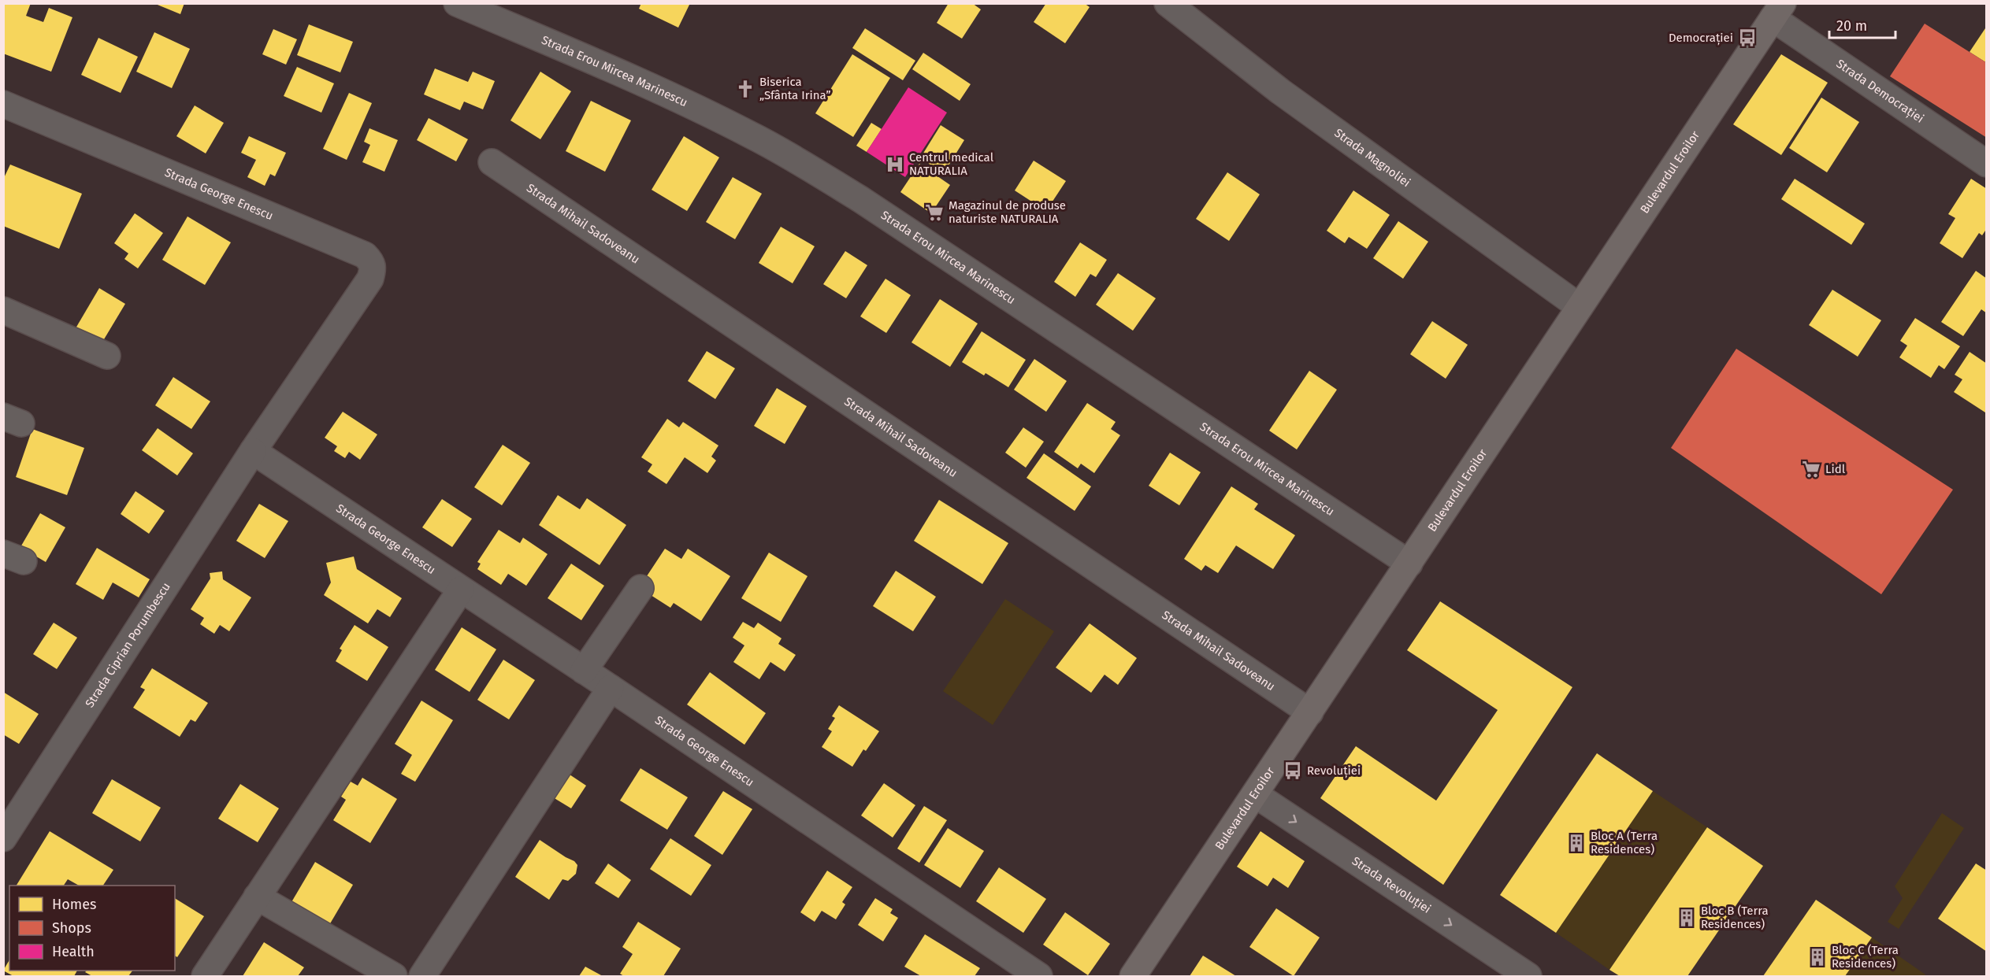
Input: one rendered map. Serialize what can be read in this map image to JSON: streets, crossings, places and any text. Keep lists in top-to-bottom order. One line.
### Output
{"streets":{"main road":["Bulevardul Eroilor"],"street":["Strada Erou Mircea Marinescu","Strada Democrației","Strada Magnoliei","Strada George Enescu","Strada Mihail Sadoveanu","Strada Ciprian Porumbescu","Strada Revoluției"]},"crossings":[["Strada Erou Mircea Marinescu","Bulevardul Eroilor"],["Strada Democrației","Bulevardul Eroilor"],["Strada Magnoliei","Bulevardul Eroilor"],["Bulevardul Eroilor","Strada Mihail Sadoveanu"],["Bulevardul Eroilor","Strada Revoluției"],["Strada George Enescu","Strada Ciprian Porumbescu"]],"one_way":["Strada Revoluției"],"places":{"bus stop":["Democrației","Revoluției"],"church":["Biserica „Sfânta Irina”"],"hospital":["Centrul medical NATURALIA"],"supermarket":["Magazinul de produse naturiste NATURALIA","Lidl"],"building":["Bloc A (Terra Residences)","Bloc B (Terra Residences)","Bloc C (Terra Residences)"]},"legend":["Homes","Shops","Health"],"scale_bar":"20 m"}
